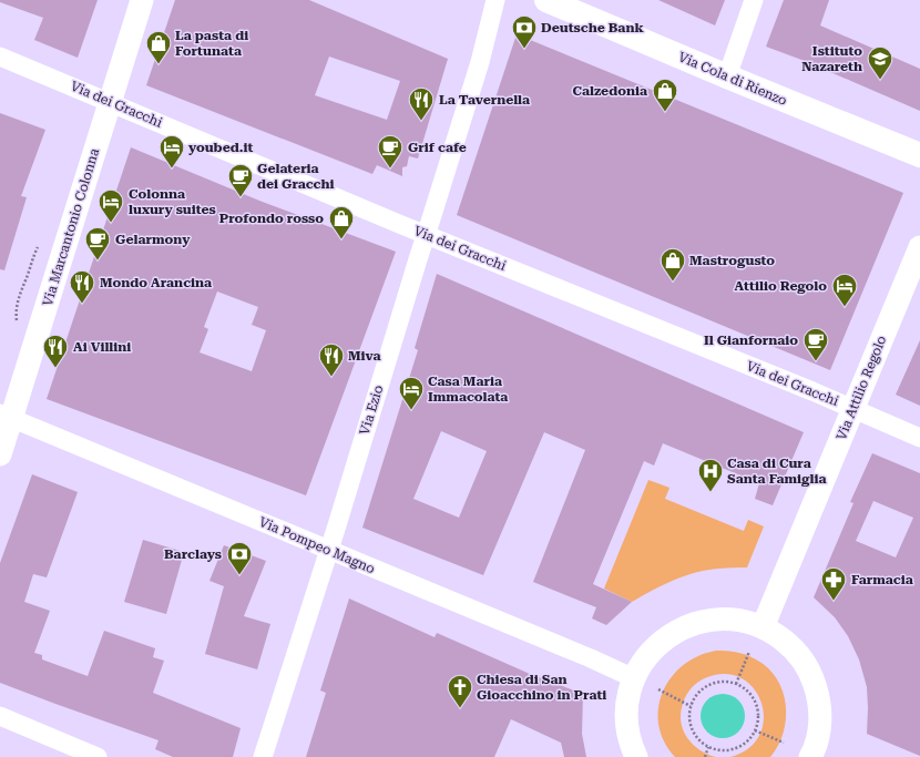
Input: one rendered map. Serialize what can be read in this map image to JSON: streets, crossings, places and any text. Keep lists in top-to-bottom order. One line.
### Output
{"streets":{"main road":["Via Cola di Rienzo"],"street":["Via dei Gracchi","Via Marcantonio Colonna","Via Attilio Regolo","Via Ezio","Via Pompeo Magno"]},"crossings":[["Via dei Gracchi","Via Marcantonio Colonna"],["Via dei Gracchi","Via Attilio Regolo"],["Via dei Gracchi","Via Ezio"],["Via Marcantonio Colonna","Via Pompeo Magno"],["Via Ezio","Via Pompeo Magno"]],"places":{"bank":["Deutsche Bank","Barclays"],"shop":["La pasta di Fortunata","Calzedonia","Profondo rosso","Mastrogusto"],"school or university":["Istituto Nazareth"],"restaurant":["La Tavernella","Mondo Arancina","Ai Villini","Miva"],"hotel":["youbed.it","Colonna luxury suites","Attilio Regolo","Casa Maria Immacolata"],"cafe":["Grif cafe","Gelateria dei Gracchi","Gelarmony","Il Gianfornaio"],"hospital":["Casa di Cura Santa Famiglia"],"pharmacy":["Farmacia"],"church":["Chiesa di San Gioacchino in Prati"]}}
